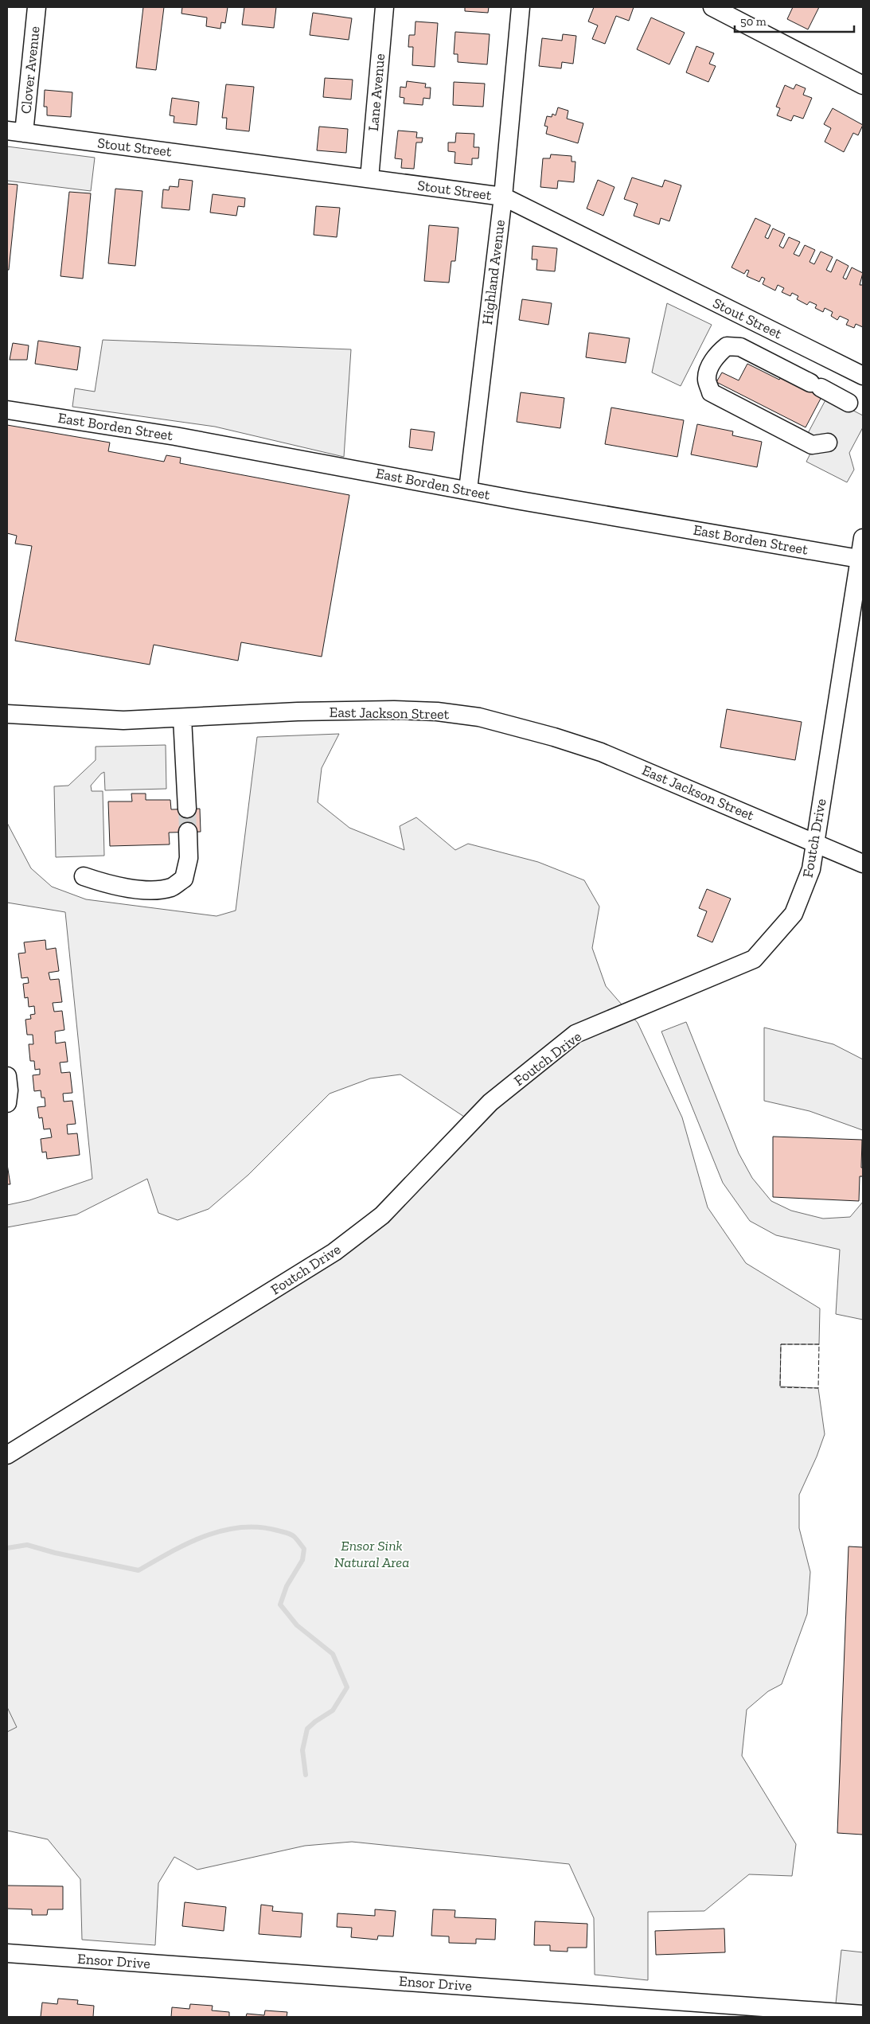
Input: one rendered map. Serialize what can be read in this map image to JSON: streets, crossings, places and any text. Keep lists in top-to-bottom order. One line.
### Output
{"streets":{"street":["Clover Avenue","Lane Avenue","Stout Street","Highland Avenue","East Borden Street","East Jackson Street","Foutch Drive","Ensor Drive"]},"crossings":[["Clover Avenue","Stout Street"],["Lane Avenue","Stout Street"],["Stout Street","Highland Avenue"],["Highland Avenue","East Borden Street"],["East Borden Street","Foutch Drive"],["East Jackson Street","Foutch Drive"]],"parks":["Ensor Sink Natural Area"],"scale_bar":"50 m"}
